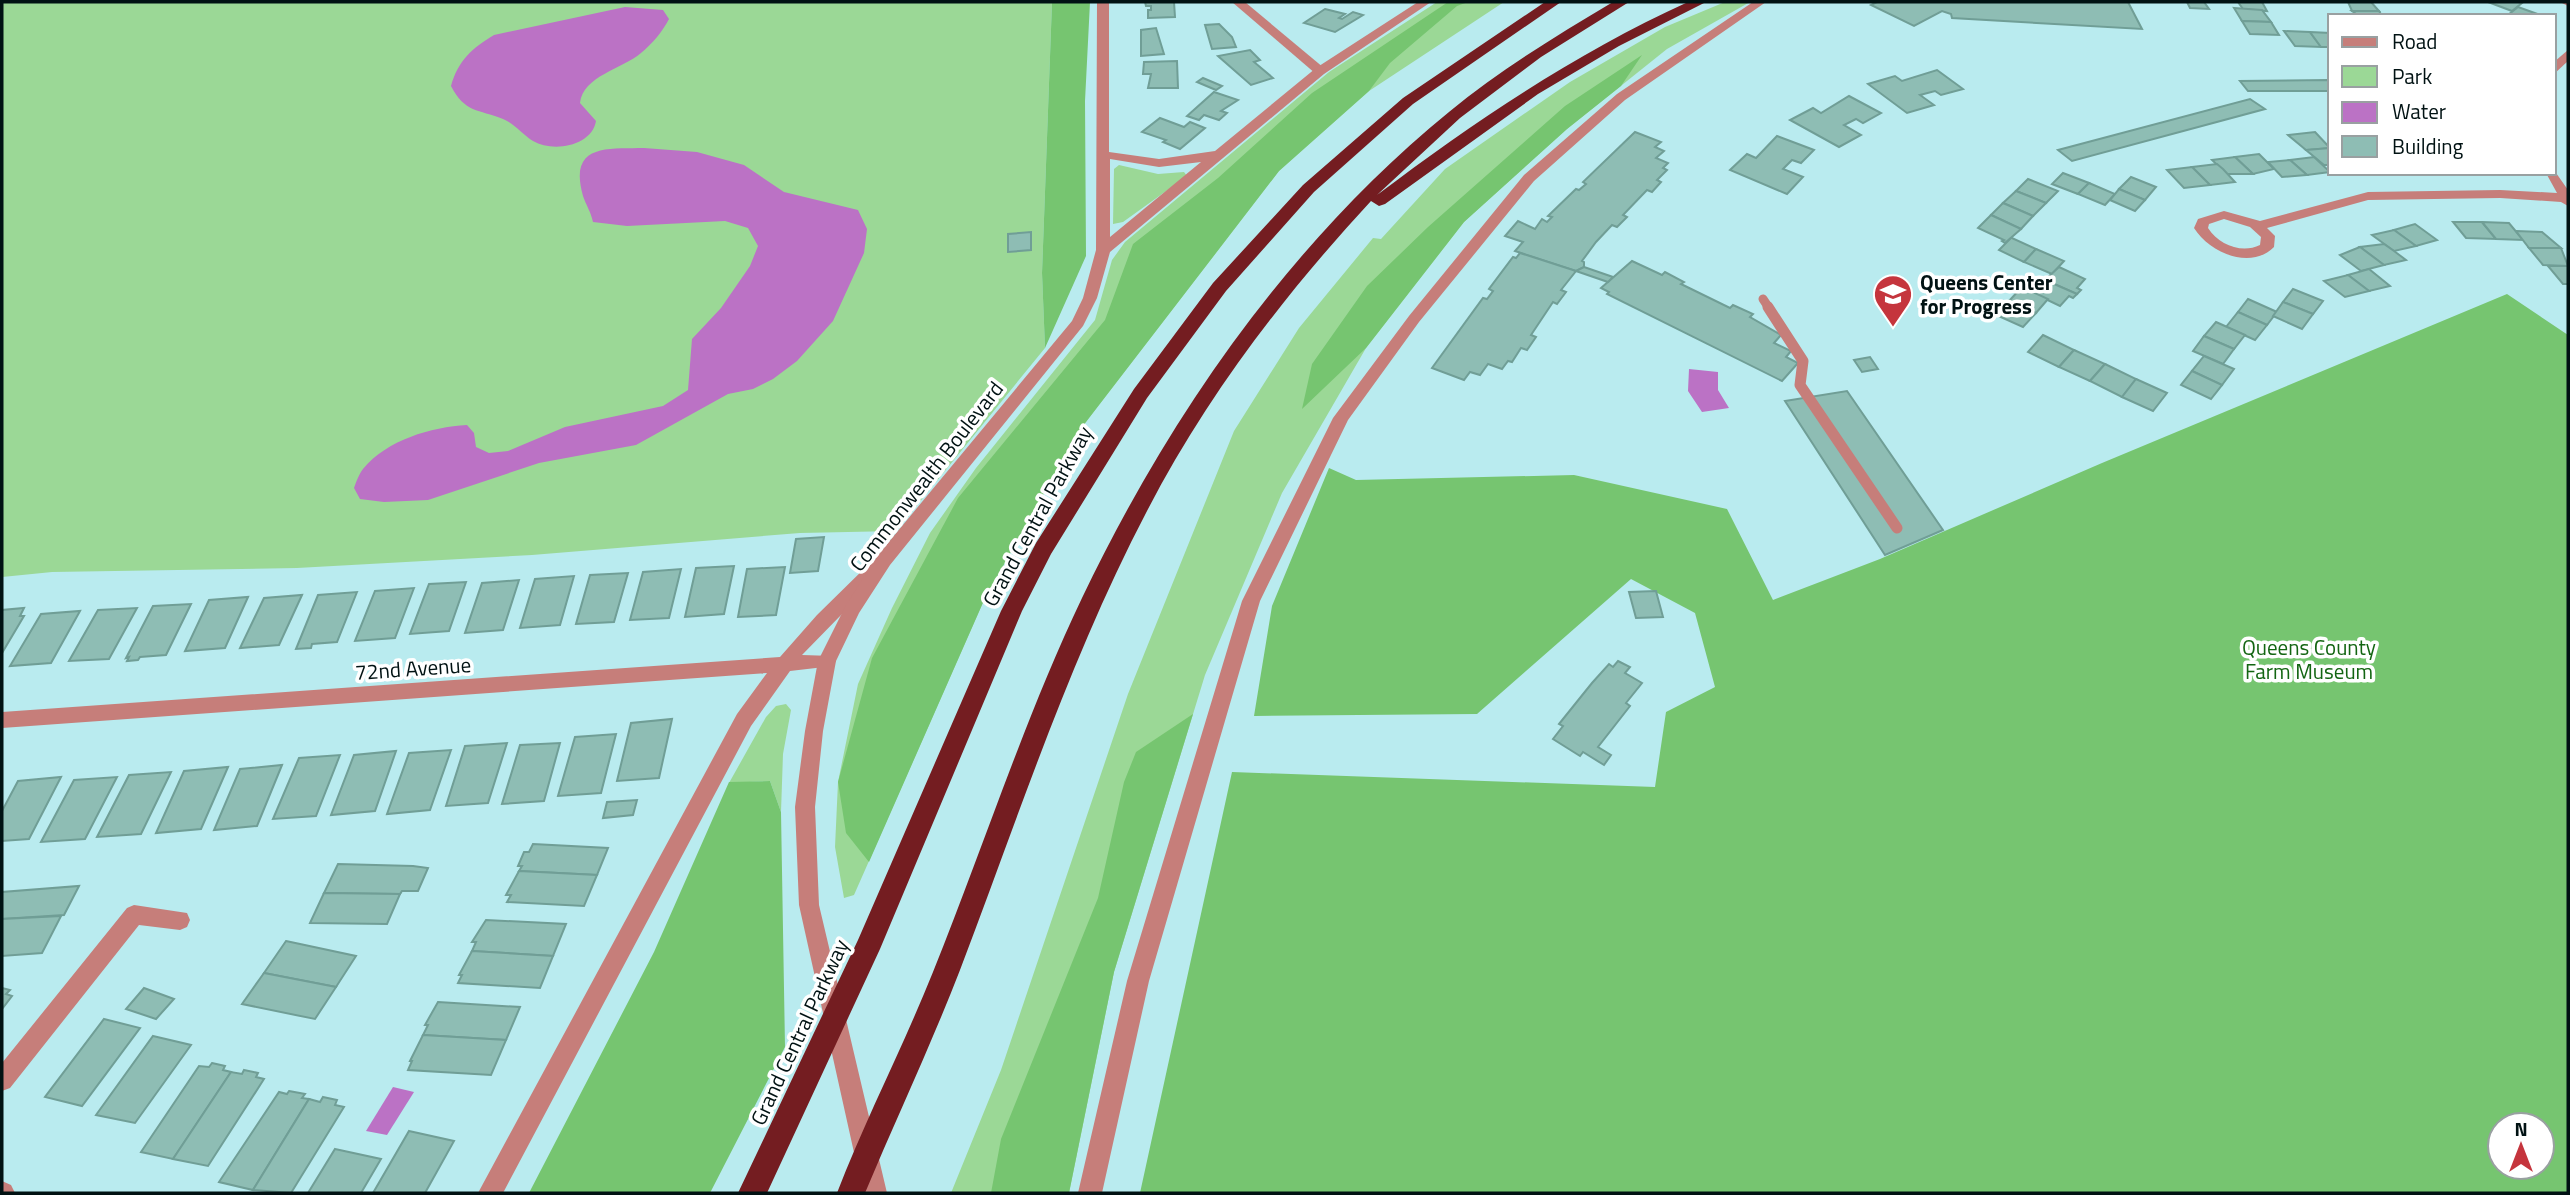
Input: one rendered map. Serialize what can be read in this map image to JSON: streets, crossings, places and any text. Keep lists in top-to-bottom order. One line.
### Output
{"streets":{"highway":["Grand Central Parkway"],"street":["Commonwealth Boulevard","72nd Avenue"]},"crossings":[["Commonwealth Boulevard","72nd Avenue"]],"parks":["Queens County Farm Museum"],"places":{"school or university":["Queens Center for Progress"]},"legend":["Road","Park","Water","Building"],"north":"top"}
